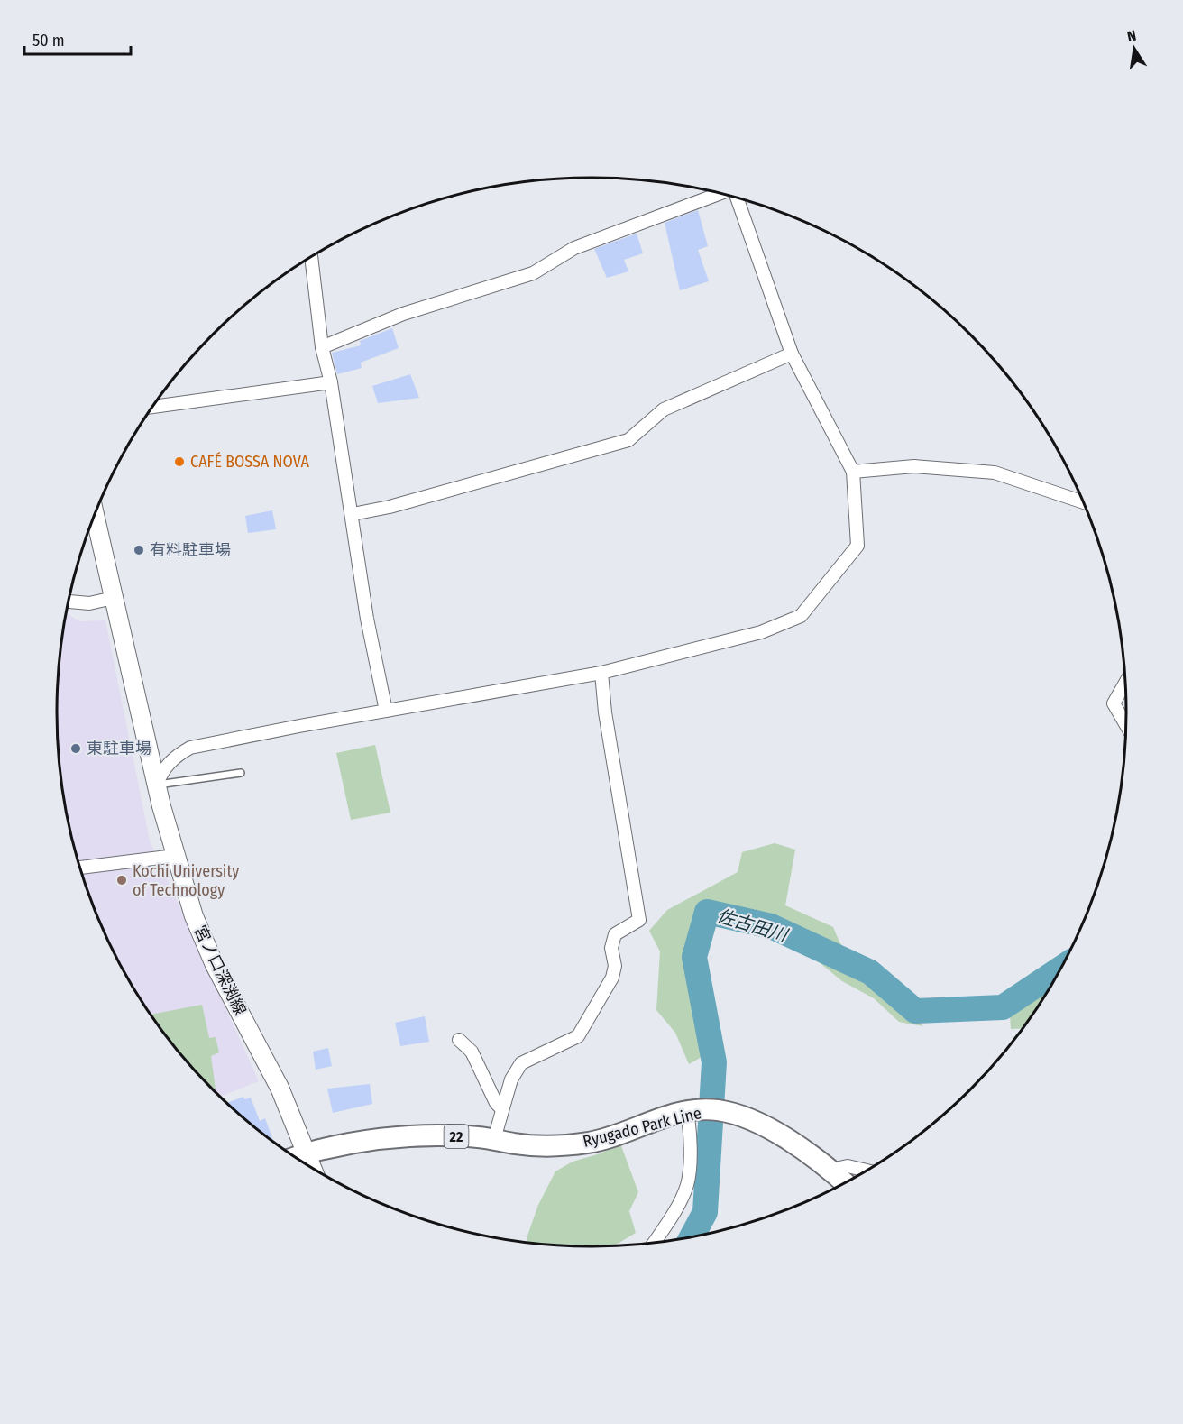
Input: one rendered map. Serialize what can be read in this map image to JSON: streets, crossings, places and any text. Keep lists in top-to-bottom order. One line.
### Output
{"streets":{"main road":["宮ノ口深渕線","Ryugado Park Line","22"]},"crossings":[["宮ノ口深渕線","Ryugado Park Line"]],"water":["佐古田川"],"places":["CAFÉ BOSSA NOVA","有料駐車場","東駐車場","Kochi University of Technology"],"scale_bar":"50 m","north":"top"}
